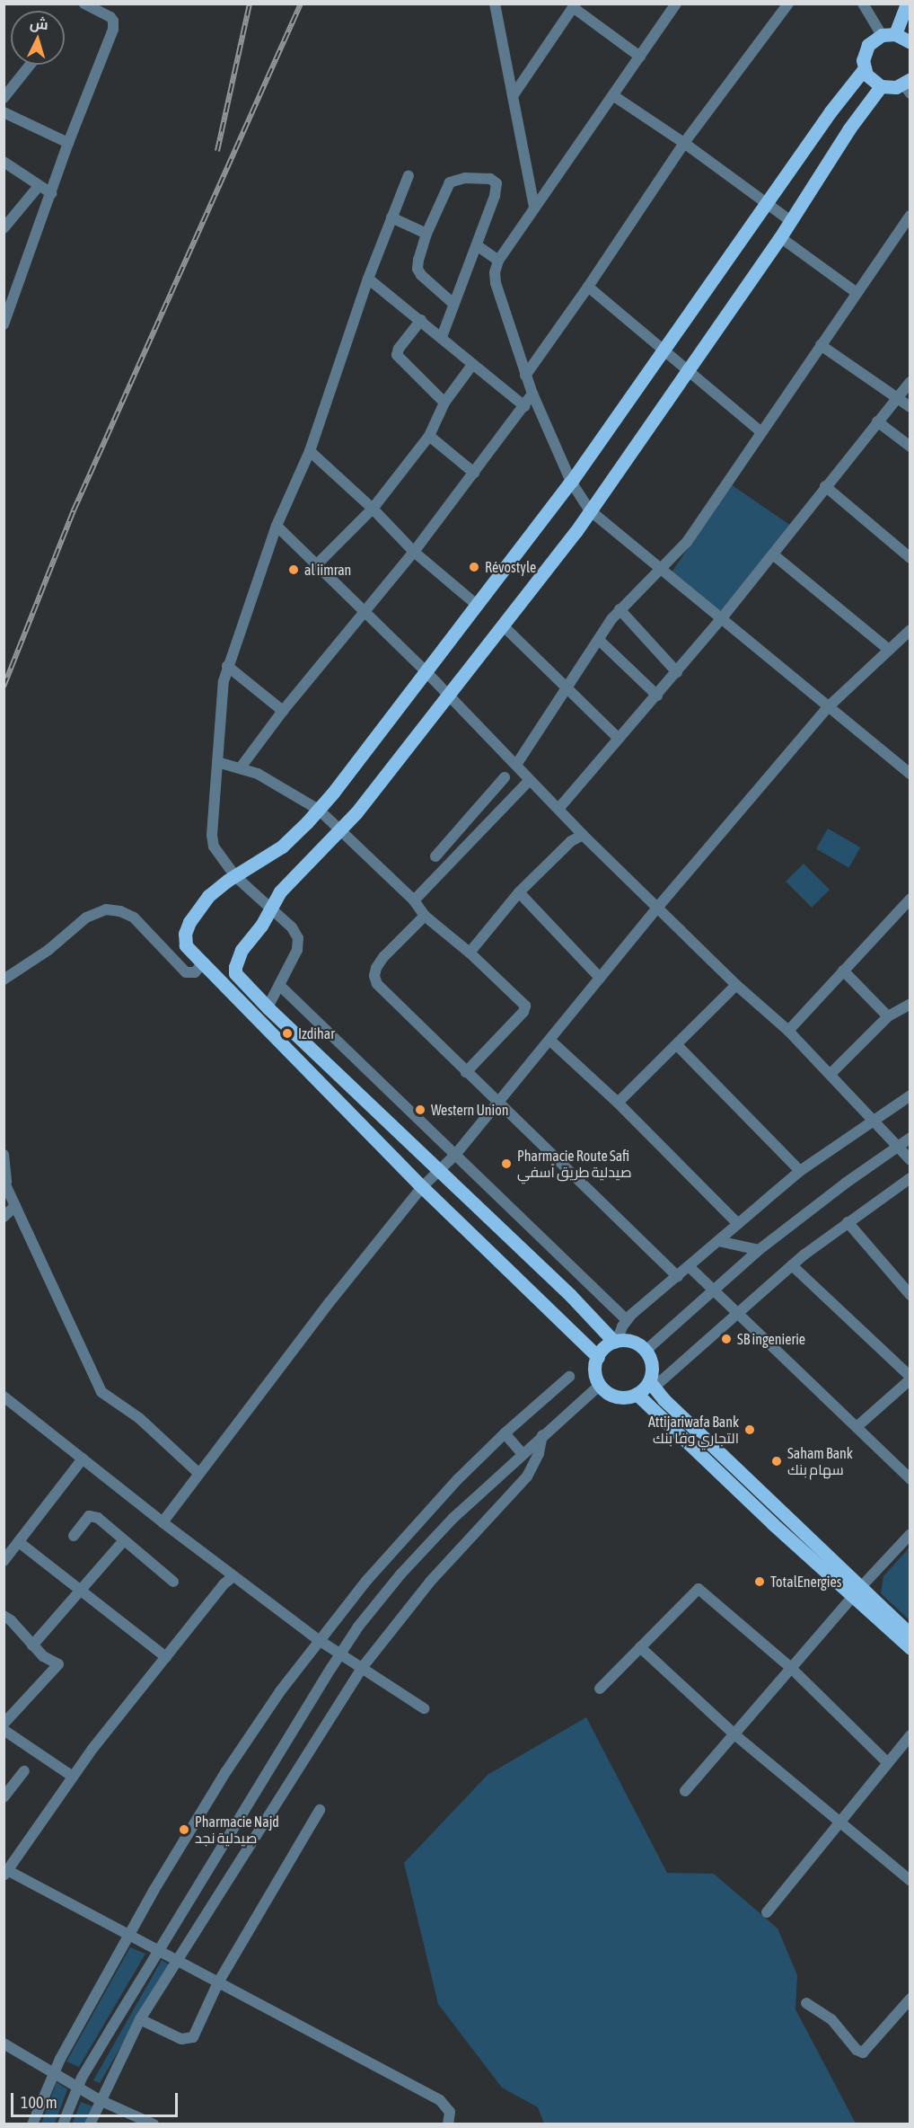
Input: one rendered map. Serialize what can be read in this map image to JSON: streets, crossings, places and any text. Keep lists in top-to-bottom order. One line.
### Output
{"places":["Révostyle","al iimran","Izdihar","Western Union","Pharmacie Route Safi صيدلية طريق اًسفي","SB ingenierie","Attijariwafa Bank التجاري وفا بنك","Saham Bank سهام بنك","TotalEnergies","Pharmacie Najd صيدلية نجد"],"scale_bar":"100 m","north":"top"}
